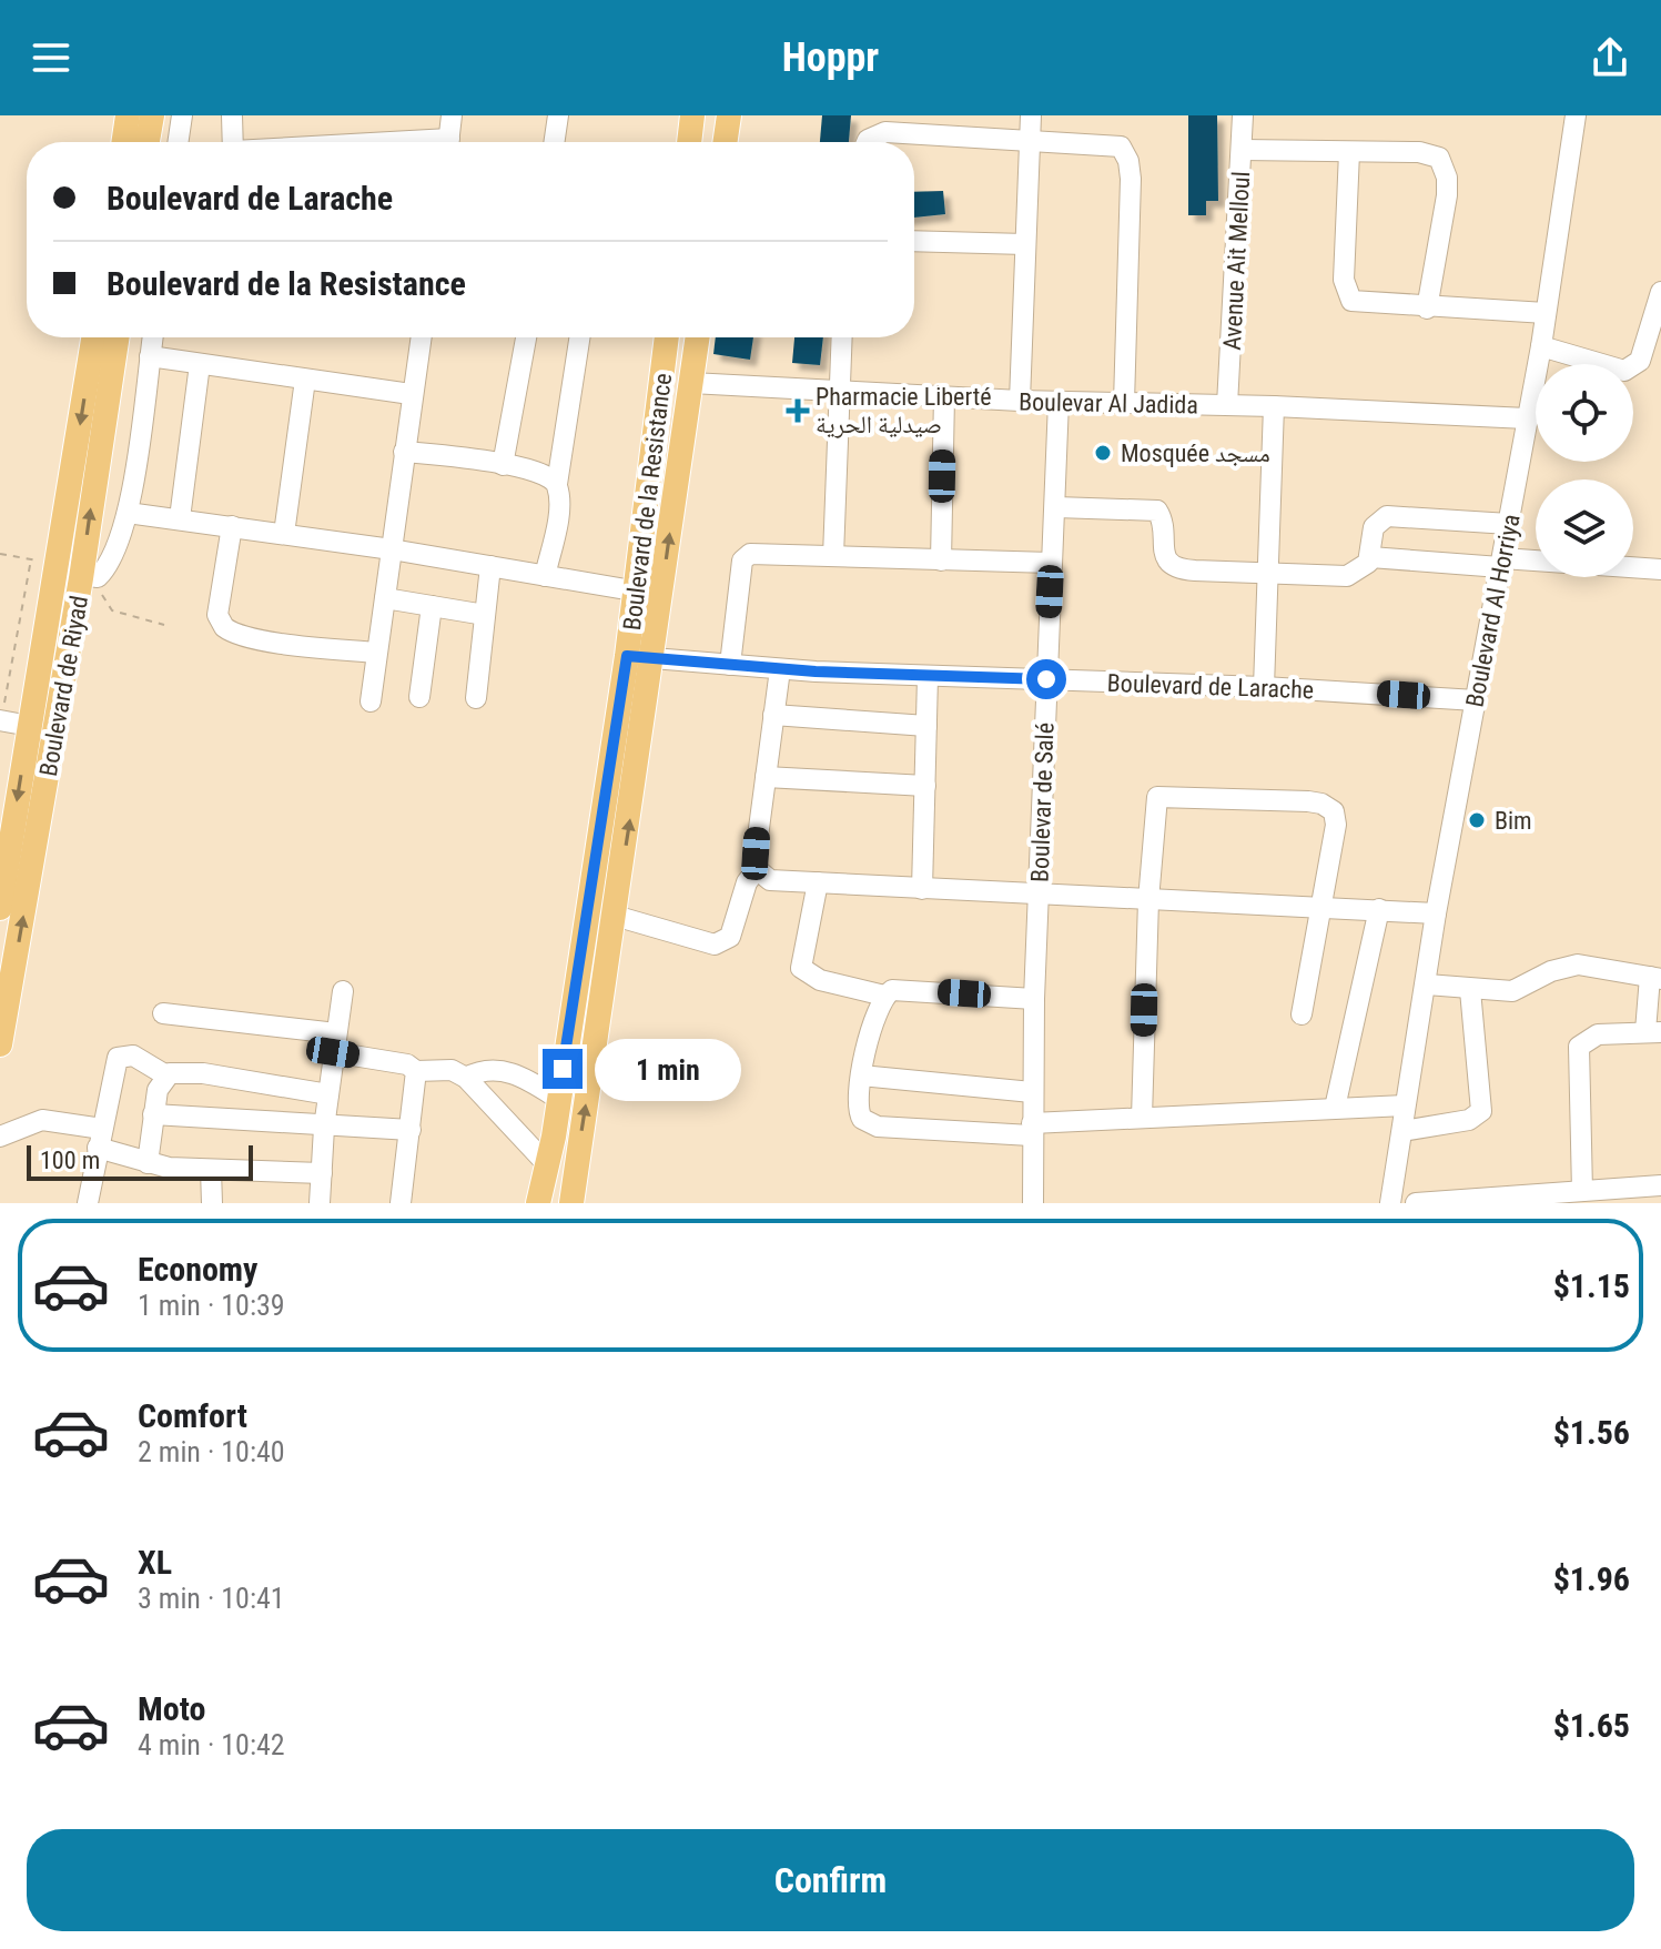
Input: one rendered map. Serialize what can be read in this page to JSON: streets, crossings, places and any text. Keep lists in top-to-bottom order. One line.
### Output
{"streets":{"main road":["Boulevard de la Resistance","Boulevard de Riyad"],"street":["Avenue Ait Melloul","Boulevar Al Jadida","Boulevard Al Horriya","Boulevard de Larache","Boulevar de Salé"]},"crossings":[["Avenue Ait Melloul","Boulevar Al Jadida"],["Boulevar Al Jadida","Boulevard de la Resistance"],["Boulevar Al Jadida","Boulevard Al Horriya"],["Boulevar Al Jadida","Boulevar de Salé"],["Boulevard de la Resistance","Boulevard de Larache"],["Boulevard Al Horriya","Boulevard de Larache"],["Boulevard de Larache","Boulevar de Salé"]],"places":{"health":["Pharmacie Liberté صيدلية الحرية"],"other":["Mosquée مسجد","Bim"]},"scale_bar":"100 m","page":{"header":"Hoppr","banner":["Boulevard de Larache","Boulevard de la Resistance"],"bubble":"1 min","scale":"100 m","list":[{"name":"Economy","note":"1 min · 10:39","value":"$1.15"},{"name":"Comfort","note":"2 min · 10:40","value":"$1.56"},{"name":"XL","note":"3 min · 10:41","value":"$1.96"},{"name":"Moto","note":"4 min · 10:42","value":"$1.65"}],"buttons":"Confirm"}}
